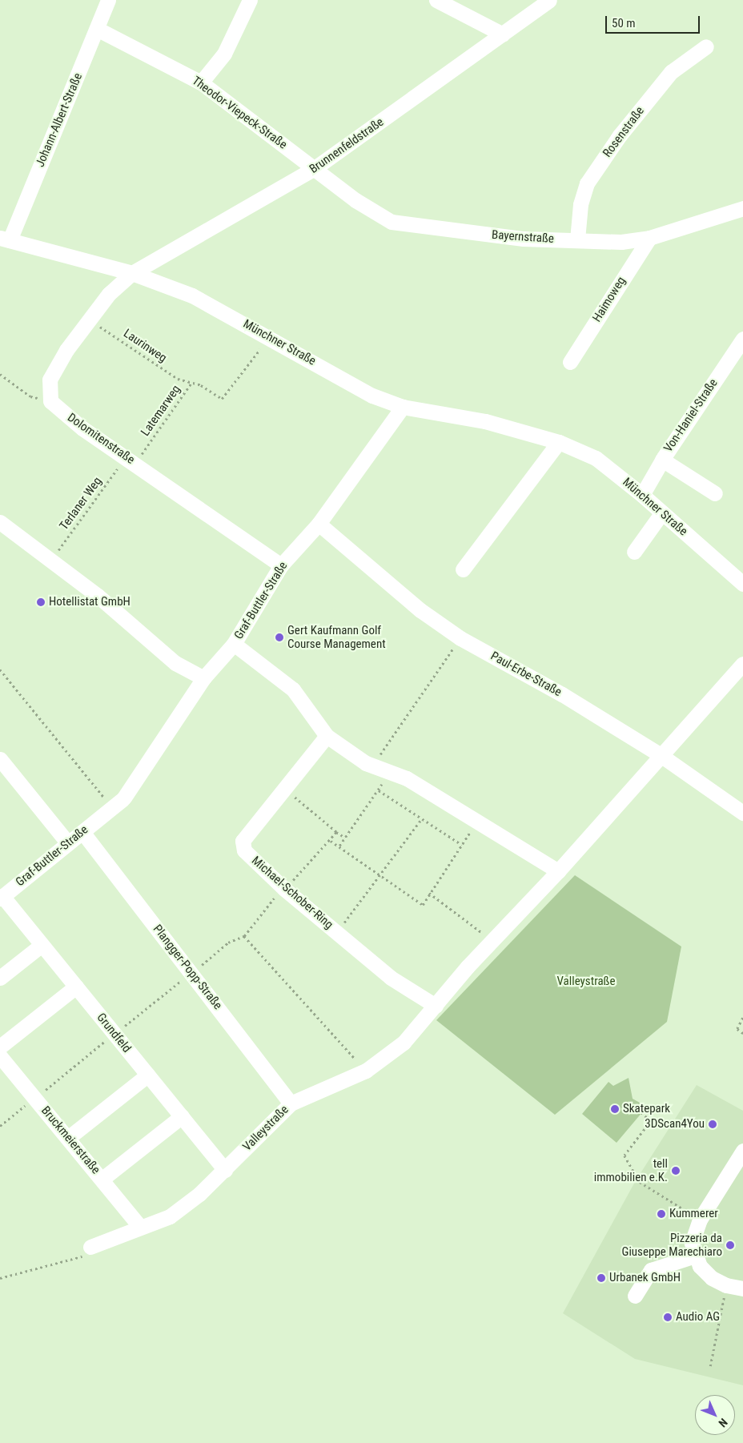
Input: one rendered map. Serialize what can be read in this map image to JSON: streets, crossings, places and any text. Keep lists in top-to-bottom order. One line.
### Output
{"streets":{"street":["Theodor-Viepeck-Straße","Johann-Albert-Straße","Rosenstraße","Brunnenfeldstraße","Bayernstraße","Haimoweg","Münchner Straße","Von-Haniel-Straße","Dolomitenstraße","Graf-Buttler-Straße","Paul-Erbe-Straße","Michael-Schober-Ring","Plangger-Popp-Straße","Grundfeld","Valleystraße","Bruckmeierstraße"],"path":["Laurinweg","Latemarweg","Terlaner Weg"]},"crossings":[["Theodor-Viepeck-Straße","Johann-Albert-Straße"],["Theodor-Viepeck-Straße","Brunnenfeldstraße"],["Theodor-Viepeck-Straße","Bayernstraße"],["Johann-Albert-Straße","Münchner Straße"],["Rosenstraße","Bayernstraße"],["Brunnenfeldstraße","Bayernstraße"],["Brunnenfeldstraße","Münchner Straße"],["Bayernstraße","Haimoweg"],["Münchner Straße","Latemarweg"],["Münchner Straße","Von-Haniel-Straße"],["Münchner Straße","Graf-Buttler-Straße"],["Laurinweg","Latemarweg"],["Latemarweg","Dolomitenstraße"],["Latemarweg","Terlaner Weg"],["Dolomitenstraße","Terlaner Weg"],["Dolomitenstraße","Graf-Buttler-Straße"],["Graf-Buttler-Straße","Paul-Erbe-Straße"],["Graf-Buttler-Straße","Plangger-Popp-Straße"],["Graf-Buttler-Straße","Grundfeld"],["Paul-Erbe-Straße","Valleystraße"],["Michael-Schober-Ring","Valleystraße"],["Plangger-Popp-Straße","Valleystraße"],["Grundfeld","Valleystraße"],["Valleystraße","Bruckmeierstraße"]],"parks":["Valleystraße"],"places":["Hotellistat GmbH","Gert Kaufmann Golf Course Management","Skatepark","3DScan4You","tell immobilien e.K.","Kummerer","Pizzeria da Giuseppe Marechiaro","Urbanek GmbH","Audio AG"],"scale_bar":"50 m","north":"bottom right"}
